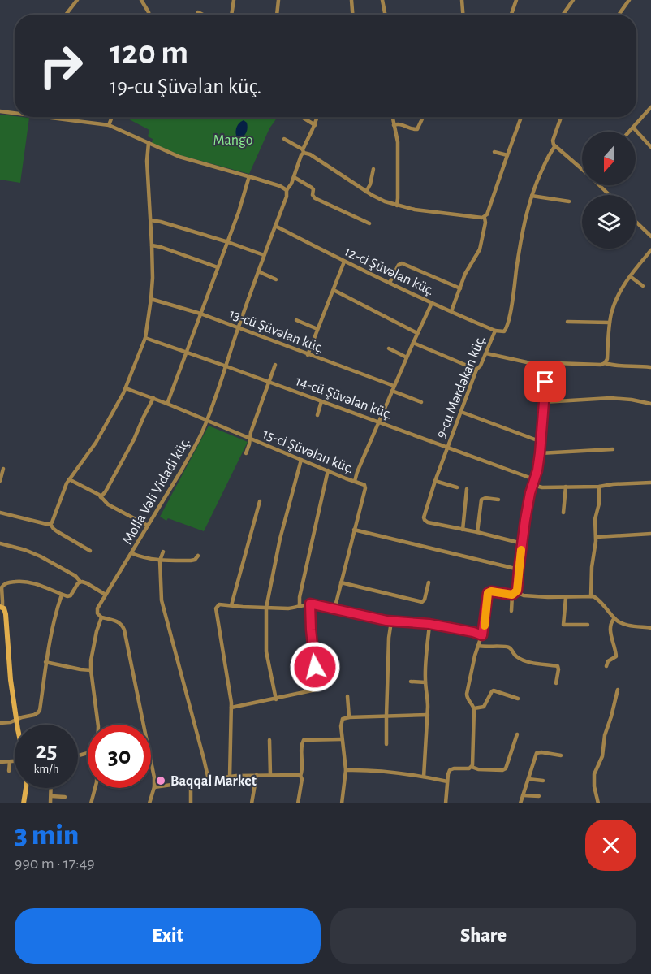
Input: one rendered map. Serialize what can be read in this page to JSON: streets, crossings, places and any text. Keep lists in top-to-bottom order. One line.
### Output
{"streets":{"street":["12-ci Şüvəlan küç.","13-cü Şüvəlan küç.","9-cu Mərdəkan küç.","14-cü Şüvəlan küç.","15-ci Şüvəlan küç.","Molla Vəli Vidadi küç."]},"crossings":[["12-ci Şüvəlan küç.","9-cu Mərdəkan küç."],["12-ci Şüvəlan küç.","Molla Vəli Vidadi küç."],["13-cü Şüvəlan küç.","Molla Vəli Vidadi küç."],["9-cu Mərdəkan küç.","14-cü Şüvəlan küç."],["14-cü Şüvəlan küç.","Molla Vəli Vidadi küç."],["15-ci Şüvəlan küç.","Molla Vəli Vidadi küç."]],"parks":["Mango"],"places":["Baqqal Market"],"north":"bottom","page":{"turn":["120 m","19-cu Şüvəlan küç."],"speed":"25 km/h","limit":"30","heading":["3 min","990 m · 17:49"],"buttons":["Exit","Share"]}}
